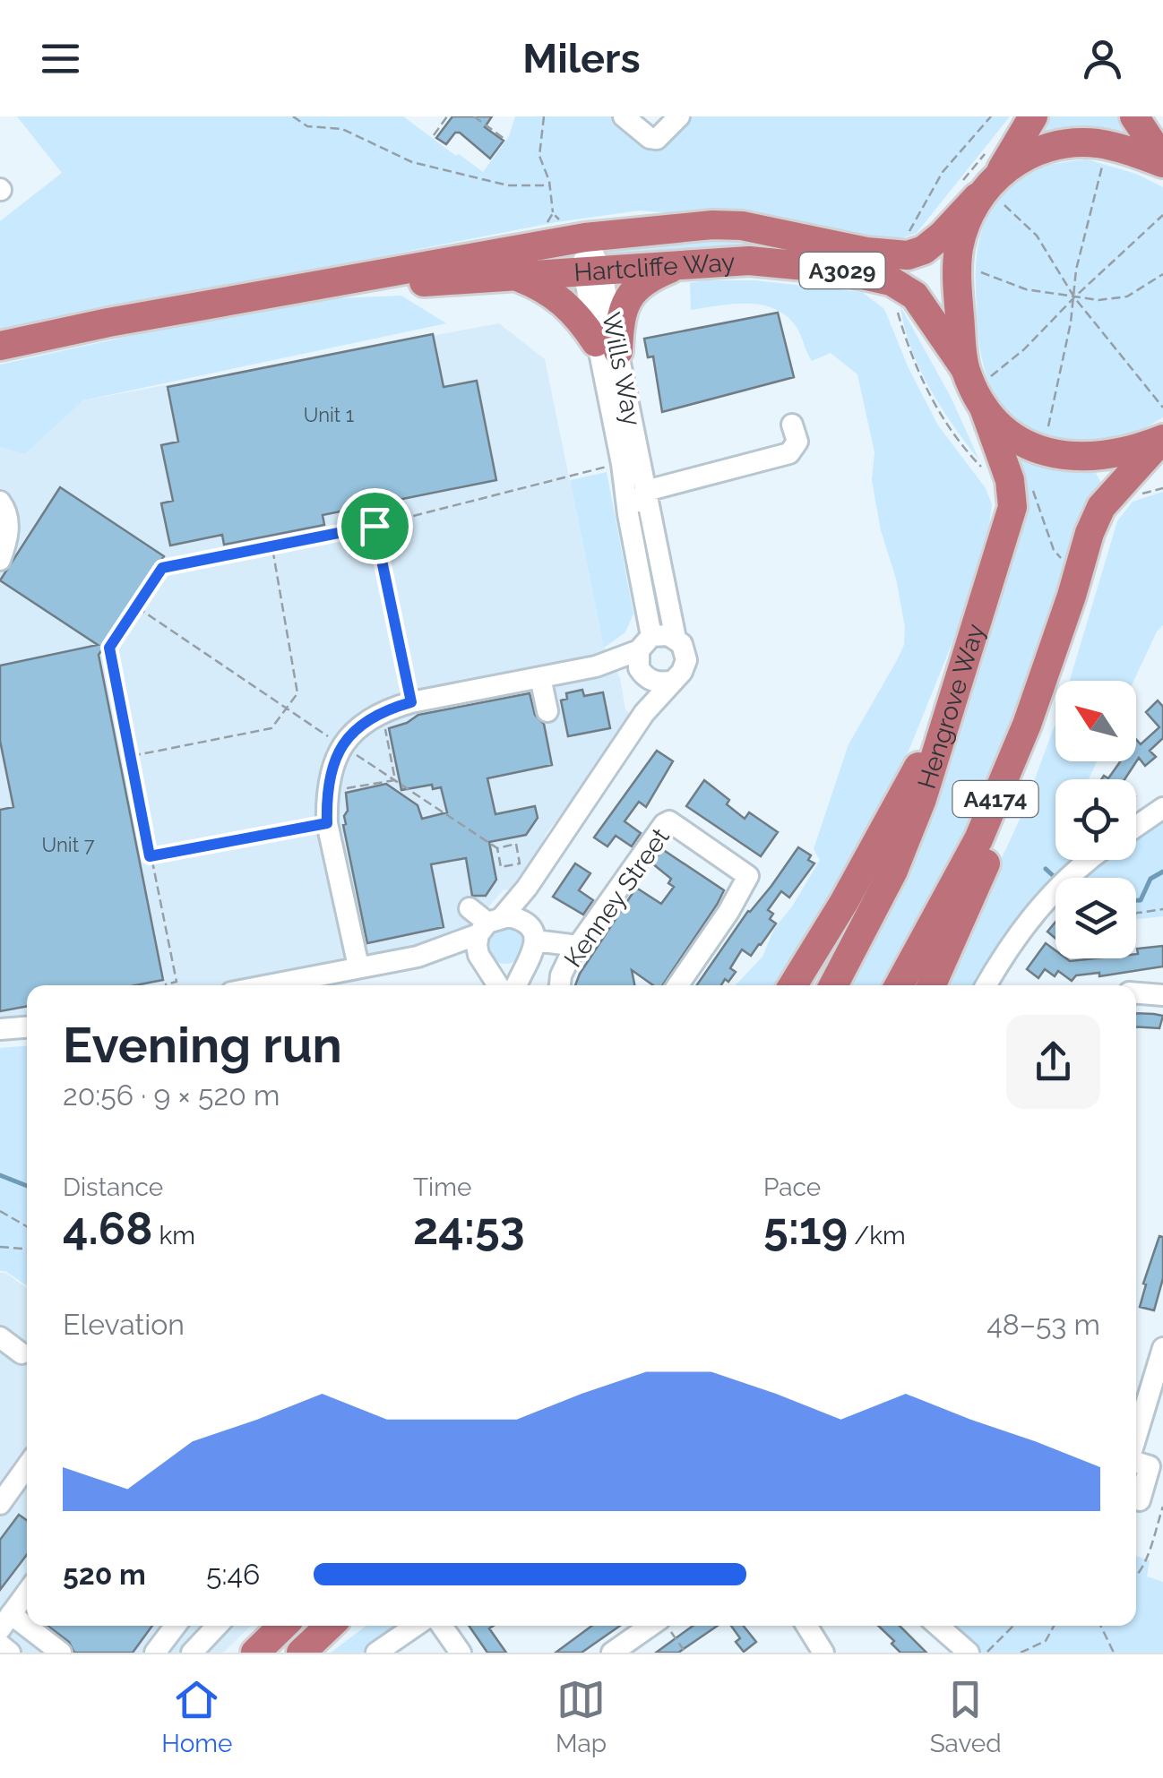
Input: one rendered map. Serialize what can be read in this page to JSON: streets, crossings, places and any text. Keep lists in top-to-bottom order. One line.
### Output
{"streets":{"highway":["Hartcliffe Way","A3029","Hengrove Way","A4174"],"street":["Wills Way","Kenney Street"]},"crossings":[["Hartcliffe Way","Wills Way"],["Hartcliffe Way","A4174"],["Hengrove Way","A4174"]],"house_numbers":["Unit 1","Unit 7"],"north":"top left","page":{"header":"Milers","heading":["Evening run","20:56 · 9 × 520 m"],"stats":[["Distance","4.68 km"],["Time","24:53"],["Pace","5:19 /km"]],"chart":["Elevation","48–53 m"],"list":[{"name":"520 m","note":"5:46"}],"tabs":["Home","Map","Saved"]}}
